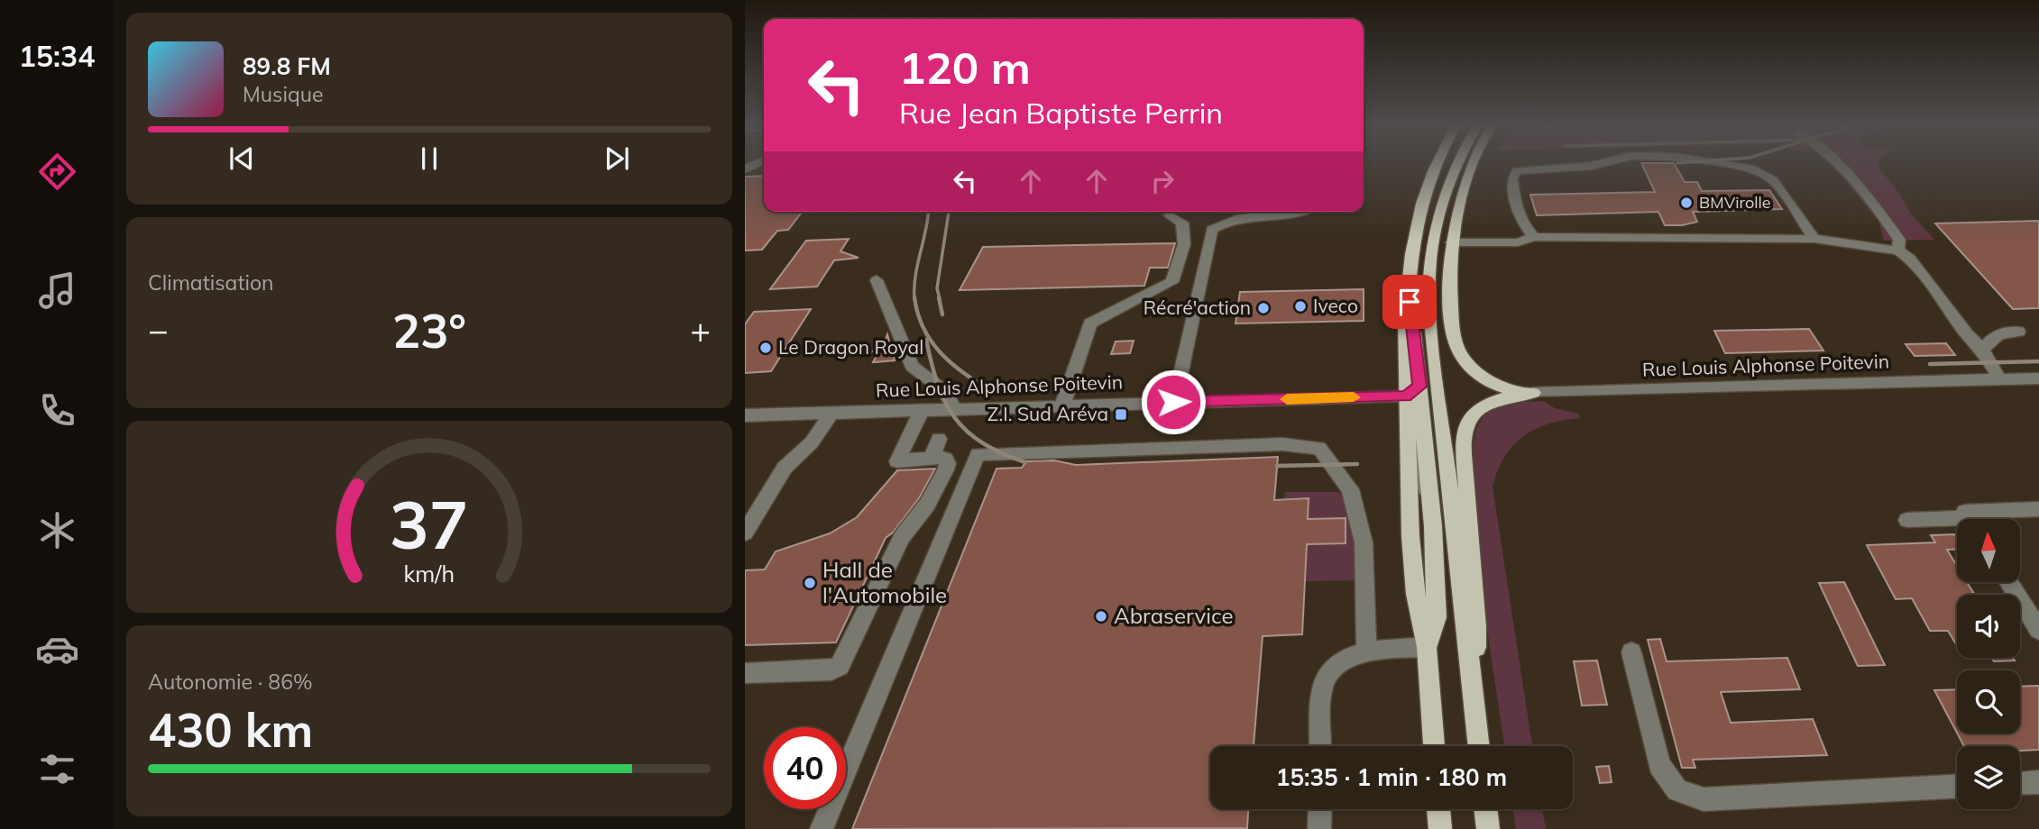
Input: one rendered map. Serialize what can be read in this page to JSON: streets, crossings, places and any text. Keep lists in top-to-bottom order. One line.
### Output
{"streets":{"street":["Rue Louis Alphonse Poitevin"]},"places":{"other":["BMVirolle","Iveco","Récré'action","Le Dragon Royal","Hall de l'Automobile","Abraservice"],"transit":["Z.I. Sud Aréva"]},"north":"top","page":{"tabs":"15:34","turn":["120 m","Rue Jean Baptiste Perrin"],"song":["89.8 FM","Musique"],"tile":["Climatisation",["Autonomie · 86%","430 km"]],"heat":["−","23°","+"],"limit":"40","trip":"15:35 · 1 min · 180 m","gauge":["37","km/h"]}}
